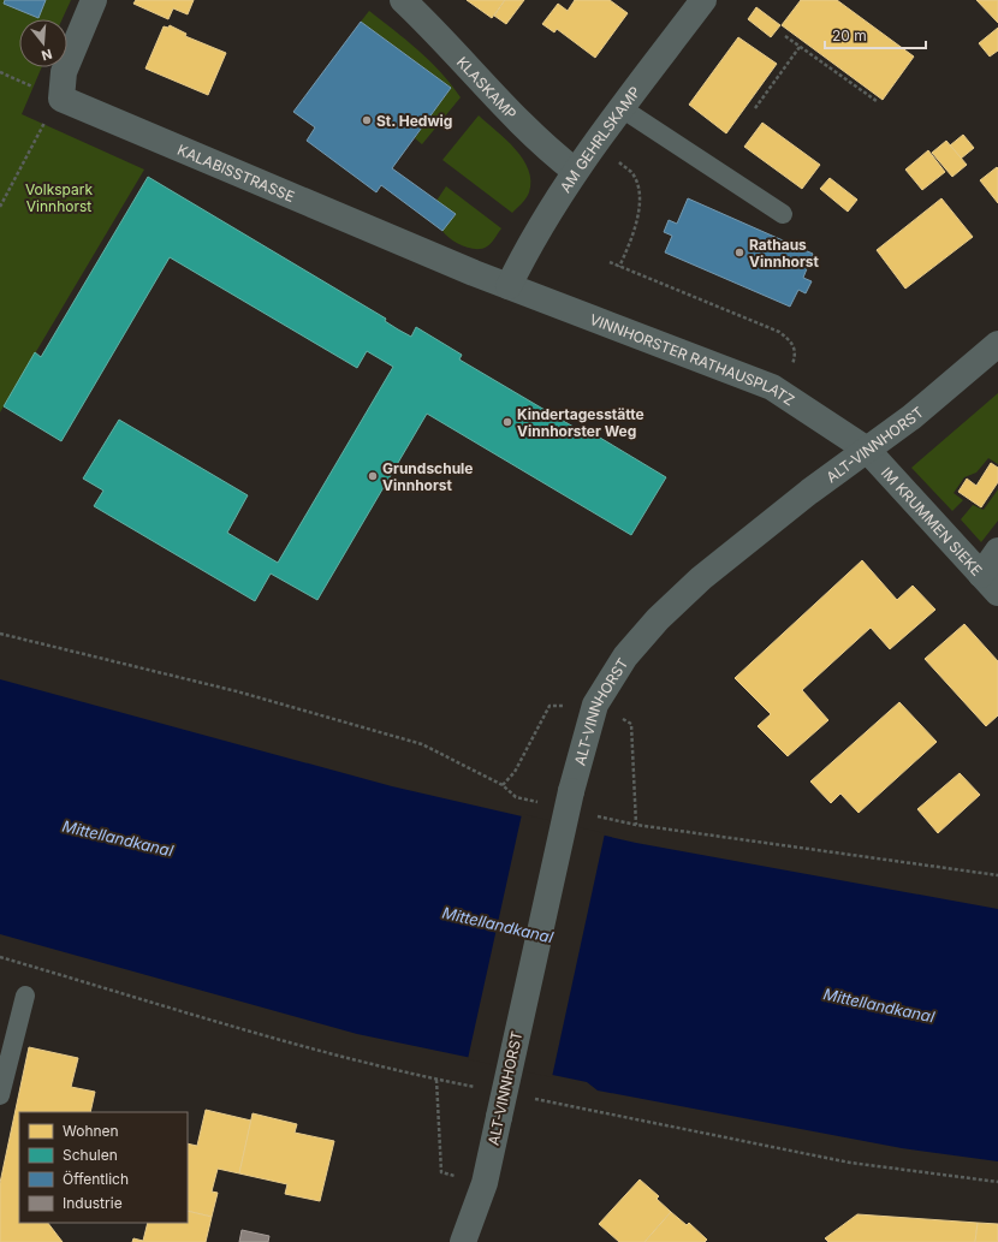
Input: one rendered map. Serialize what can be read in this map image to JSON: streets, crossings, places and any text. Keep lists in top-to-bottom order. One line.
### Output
{"streets":{"street":["KLASKAMP","AM GEHRLSKAMP","KALABISSTRASSE","VINNHORSTER RATHAUSPLATZ","ALT-VINNHORST","IM KRUMMEN SIEKE"]},"crossings":[["KLASKAMP","AM GEHRLSKAMP"],["AM GEHRLSKAMP","KALABISSTRASSE"],["AM GEHRLSKAMP","VINNHORSTER RATHAUSPLATZ"],["KALABISSTRASSE","VINNHORSTER RATHAUSPLATZ"],["VINNHORSTER RATHAUSPLATZ","ALT-VINNHORST"],["VINNHORSTER RATHAUSPLATZ","IM KRUMMEN SIEKE"],["ALT-VINNHORST","IM KRUMMEN SIEKE"]],"water":["Mittellandkanal"],"parks":["Volkspark Vinnhorst"],"places":["St. Hedwig","Rathaus Vinnhorst","Kindertagesstätte Vinnhorster Weg","Grundschule Vinnhorst"],"legend":["Wohnen","Schulen","Öffentlich","Industrie"],"scale_bar":"20 m","north":"bottom"}
